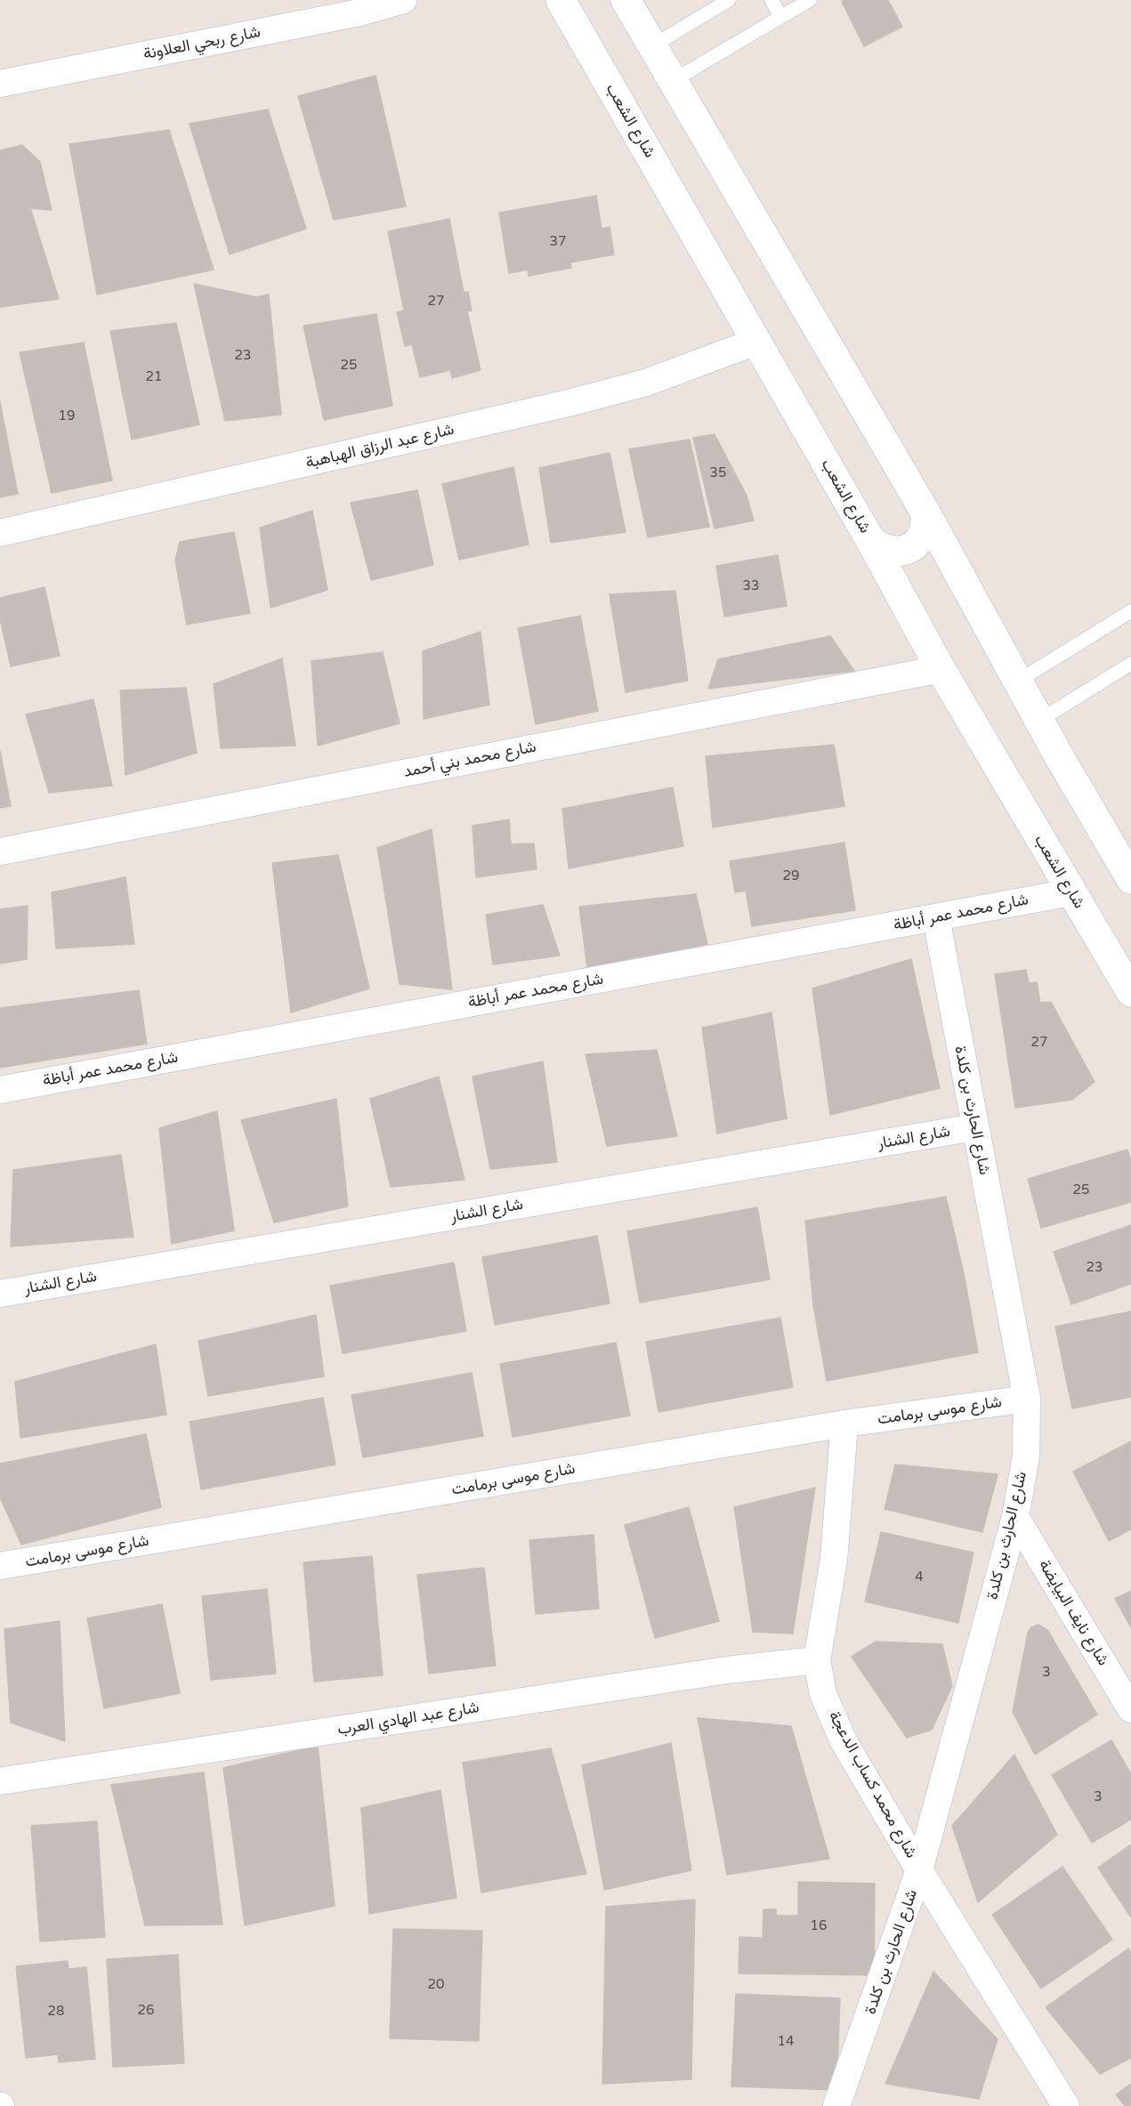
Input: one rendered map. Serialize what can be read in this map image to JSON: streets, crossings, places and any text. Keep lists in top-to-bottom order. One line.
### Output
{"streets":{"street":["شارع ربحي العلاونة","شارع الشعب","شارع عبد الرزاق الهباهبة","شارع محمد بني أحمد","شارع محمد عمر أباظة","شارع الحارث بن كلدة","شارع الشنار","شارع موسى برمامت","شارع نايف البيايضة","شارع عبد الهادي العرب","شارع محمد كساب الدعجة"]},"crossings":[["شارع الشعب","شارع عبد الرزاق الهباهبة"],["شارع الشعب","شارع محمد بني أحمد"],["شارع الشعب","شارع محمد عمر أباظة"],["شارع محمد عمر أباظة","شارع الحارث بن كلدة"],["شارع الحارث بن كلدة","شارع الشنار"],["شارع الحارث بن كلدة","شارع موسى برمامت"],["شارع الحارث بن كلدة","شارع نايف البيايضة"],["شارع الحارث بن كلدة","شارع محمد كساب الدعجة"],["شارع موسى برمامت","شارع محمد كساب الدعجة"],["شارع عبد الهادي العرب","شارع محمد كساب الدعجة"]],"house_numbers":["37","27","23","25","21","19","35","33","29","27","25","23","4","3","3","16","20","26","28","14"]}
